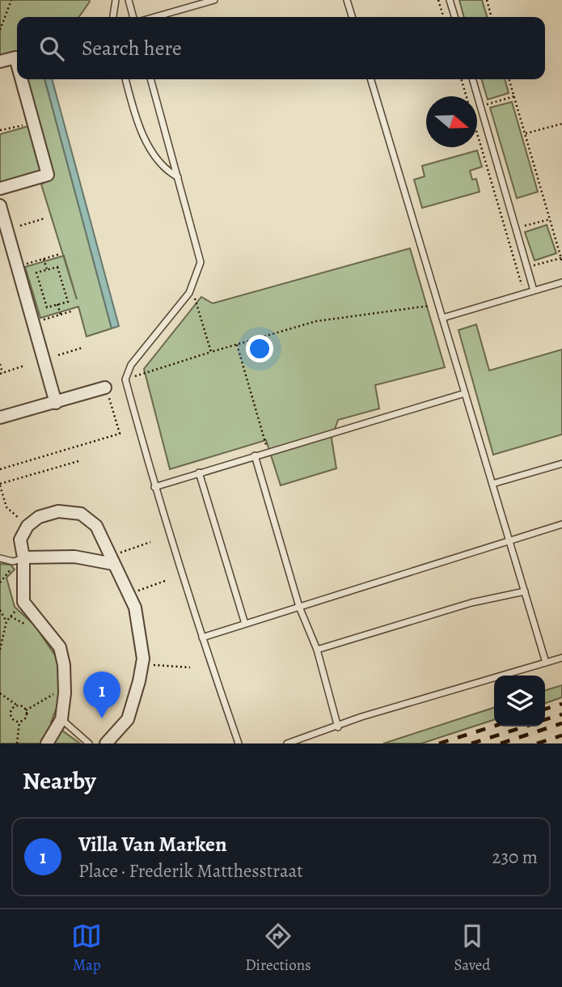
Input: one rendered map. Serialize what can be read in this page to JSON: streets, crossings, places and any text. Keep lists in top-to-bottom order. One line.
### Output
{"north":"right","page":{"search":"Search here","pins":"1","heading":"Nearby","list":[{"mark":"1","name":"Villa Van Marken","note":"Place · Frederik Matthesstraat","value":"230 m"}],"nav":["Map","Directions","Saved"]}}
